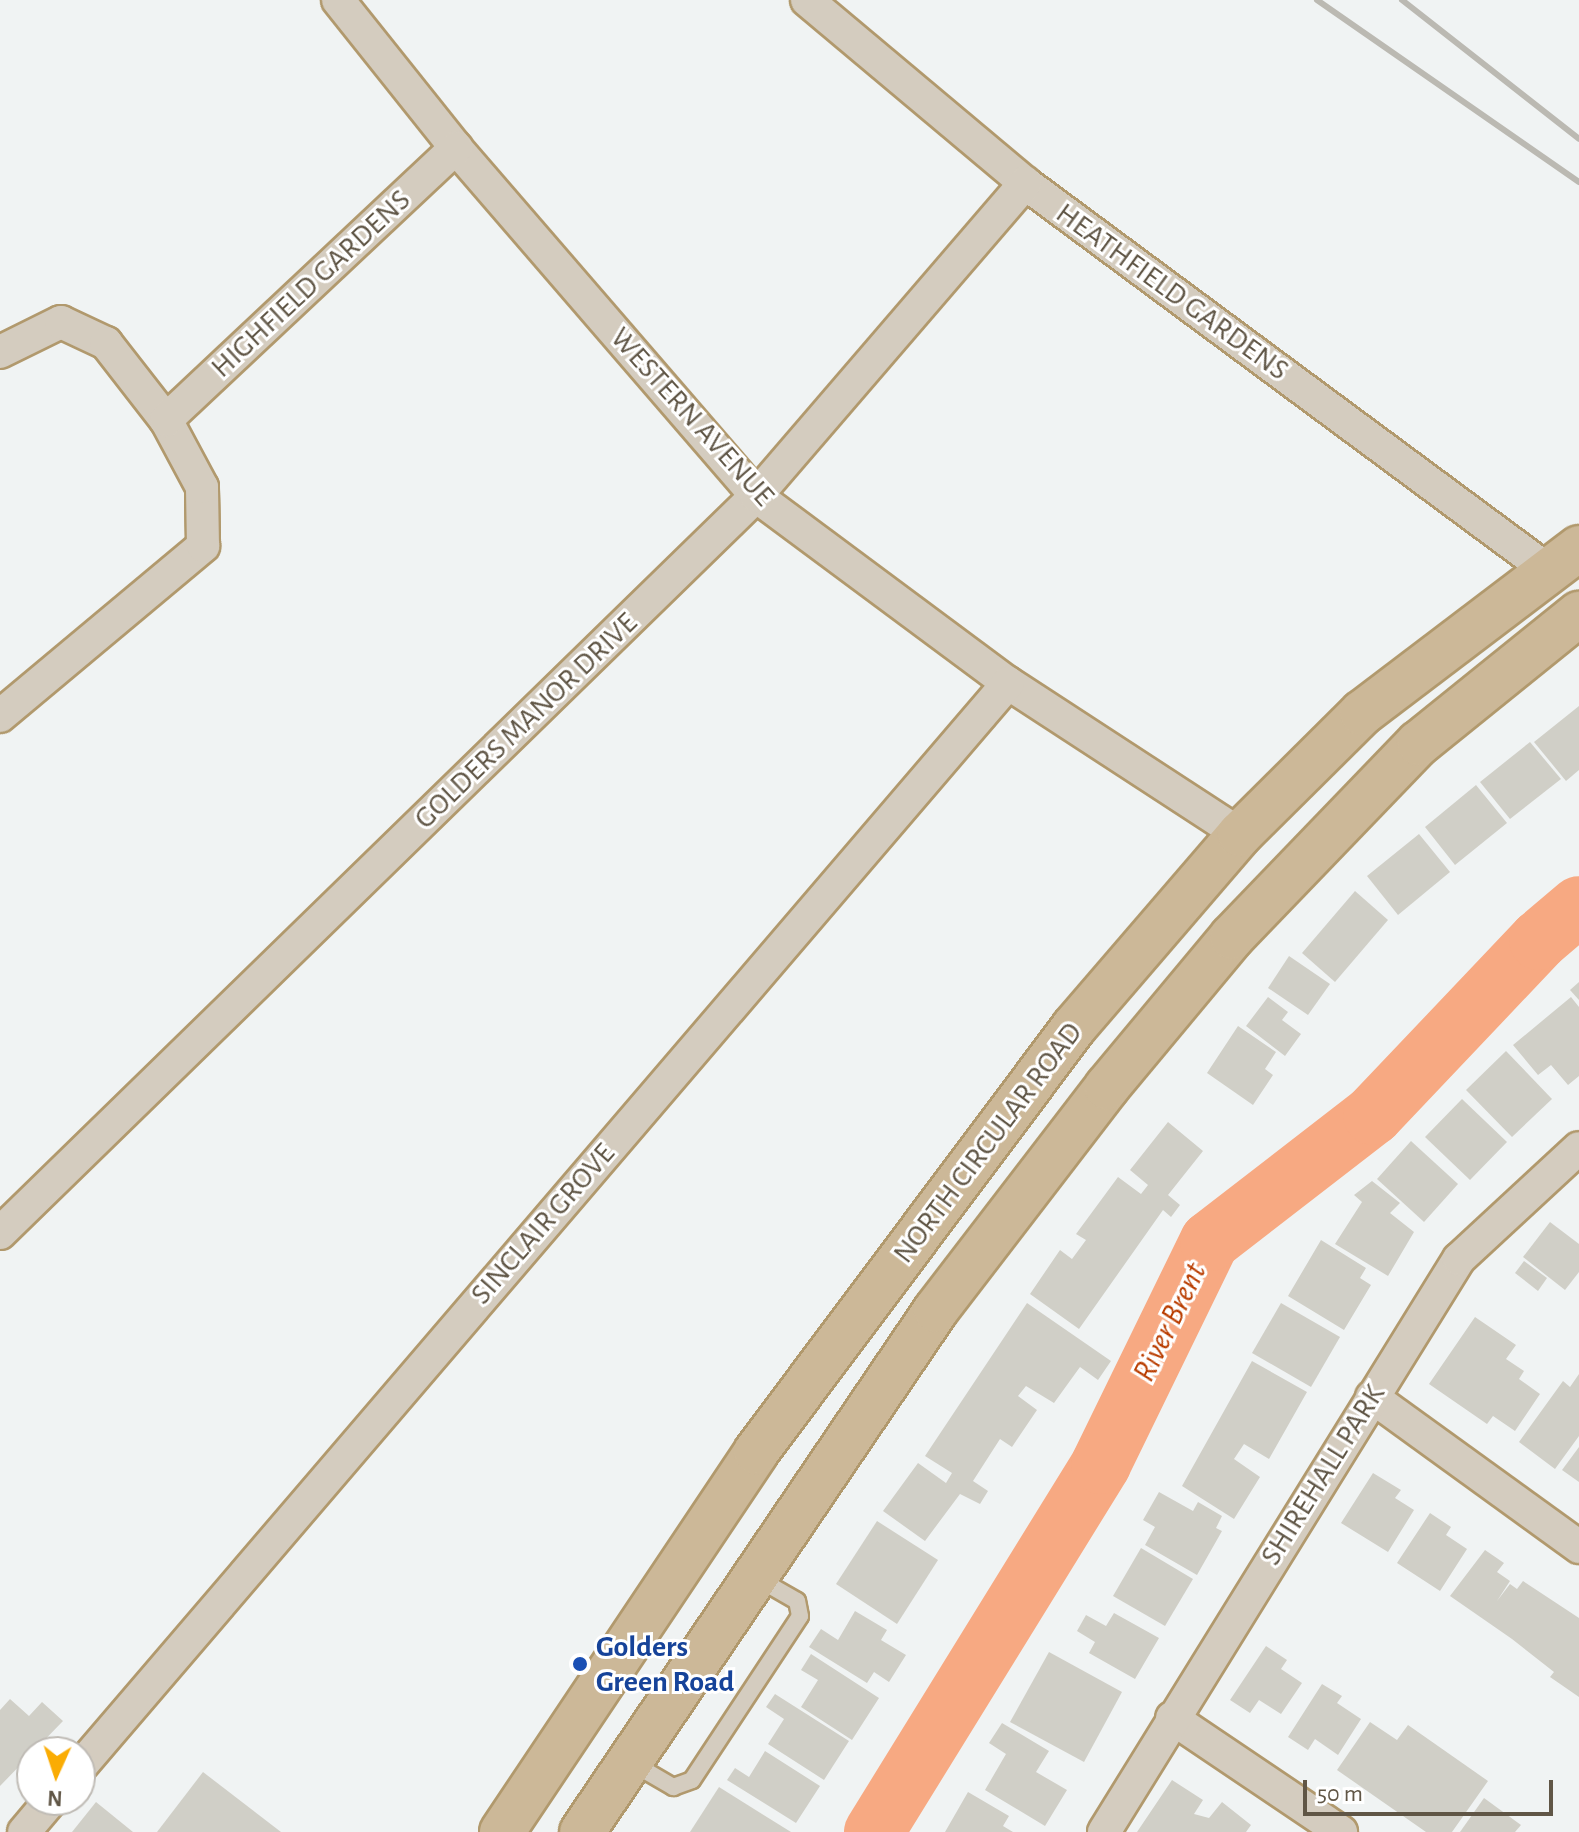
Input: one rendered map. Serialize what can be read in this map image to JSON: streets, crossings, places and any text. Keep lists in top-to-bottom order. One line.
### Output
{"streets":{"highway":["NORTH CIRCULAR ROAD"],"street":["HIGHFIELD GARDENS","HEATHFIELD GARDENS","WESTERN AVENUE","GOLDERS MANOR DRIVE","SINCLAIR GROVE","SHIREHALL PARK"]},"crossings":[["HIGHFIELD GARDENS","WESTERN AVENUE"],["HEATHFIELD GARDENS","GOLDERS MANOR DRIVE"],["HEATHFIELD GARDENS","NORTH CIRCULAR ROAD"],["WESTERN AVENUE","GOLDERS MANOR DRIVE"],["WESTERN AVENUE","NORTH CIRCULAR ROAD"],["WESTERN AVENUE","SINCLAIR GROVE"]],"water":["River Brent"],"places":["Golders Green Road"],"scale_bar":"50 m","north":"bottom"}
